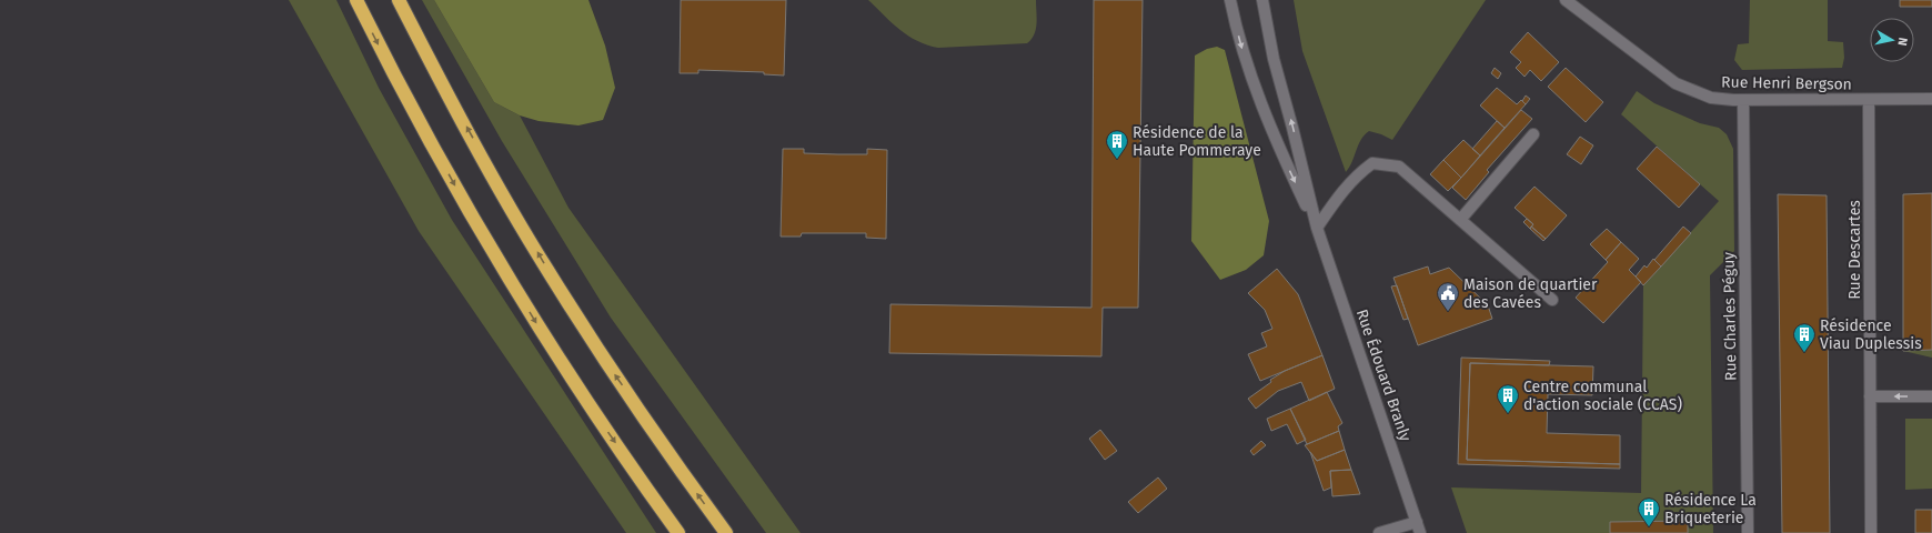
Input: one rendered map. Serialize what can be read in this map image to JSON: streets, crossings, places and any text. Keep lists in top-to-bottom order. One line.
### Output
{"streets":{"street":["Rue Henri Bergson","Rue Descartes","Rue Charles Péguy","Rue Édouard Branly"]},"crossings":[["Rue Henri Bergson","Rue Descartes"],["Rue Henri Bergson","Rue Charles Péguy"]],"places":{"building":["Résidence de la Haute Pommeraye","Résidence Viau Duplessis","Centre communal d'action sociale (CCAS)","Résidence La Briqueterie"],"public building":["Maison de quartier des Cavées"]},"north":"right"}
